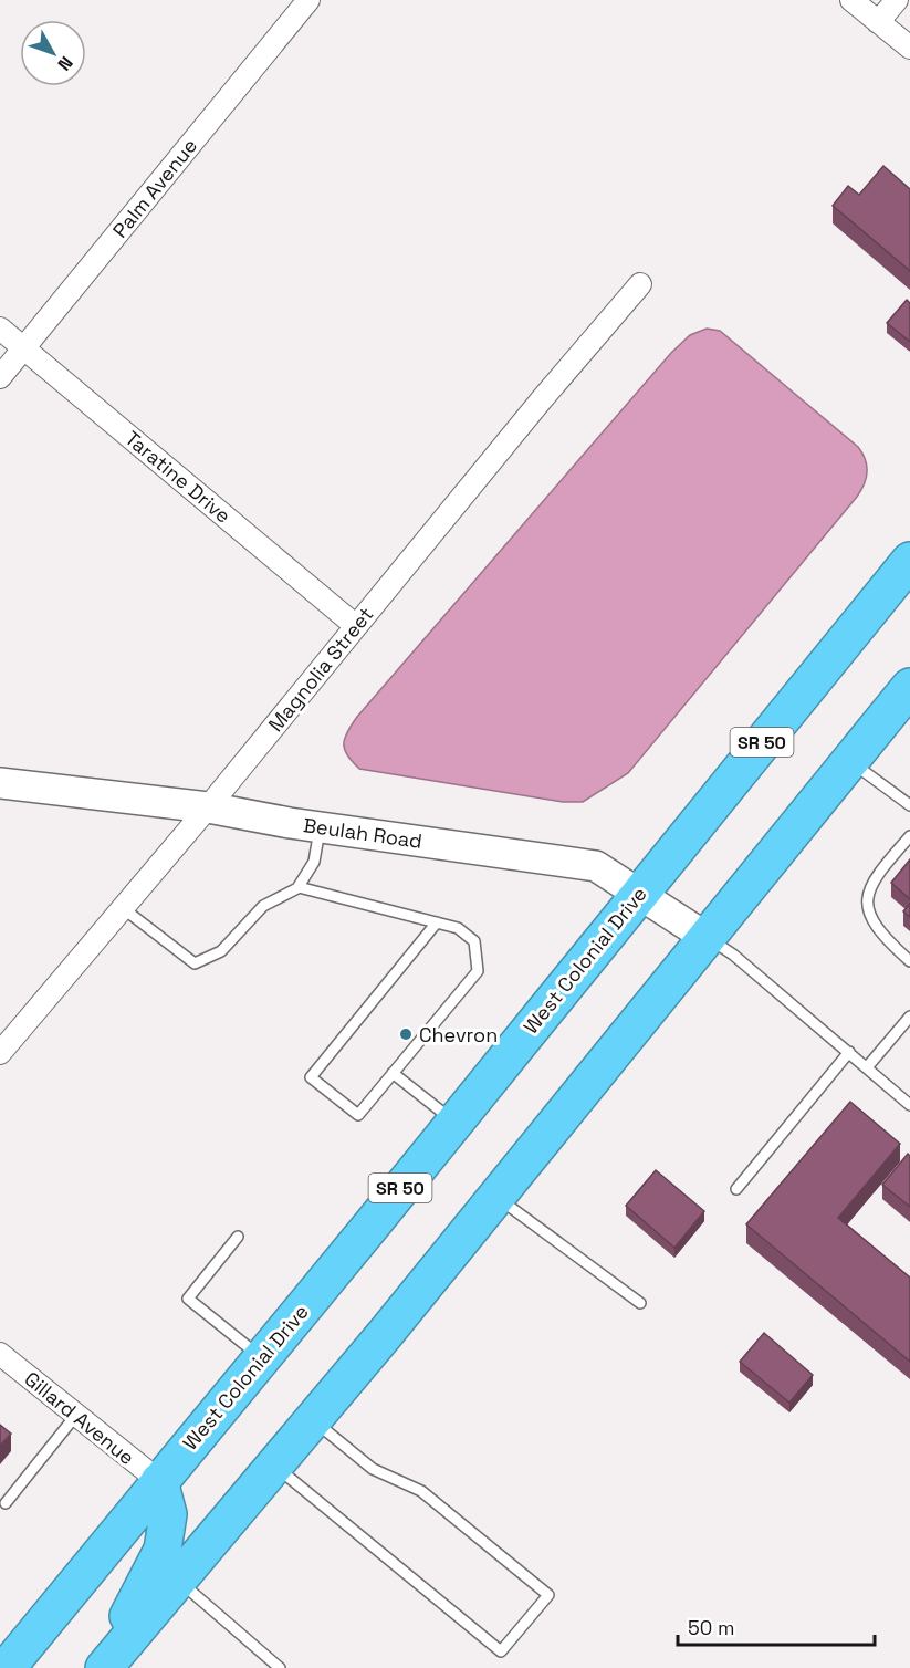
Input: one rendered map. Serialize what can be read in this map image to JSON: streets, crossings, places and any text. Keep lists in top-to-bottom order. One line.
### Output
{"streets":{"highway":["SR 50","West Colonial Drive"],"street":["Palm Avenue","Taratine Drive","Magnolia Street","Beulah Road","Gillard Avenue"]},"crossings":[["Palm Avenue","Taratine Drive"],["Taratine Drive","Magnolia Street"],["Magnolia Street","Beulah Road"],["Beulah Road","West Colonial Drive"],["West Colonial Drive","Gillard Avenue"]],"places":["Chevron"],"scale_bar":"50 m","north":"bottom right"}
